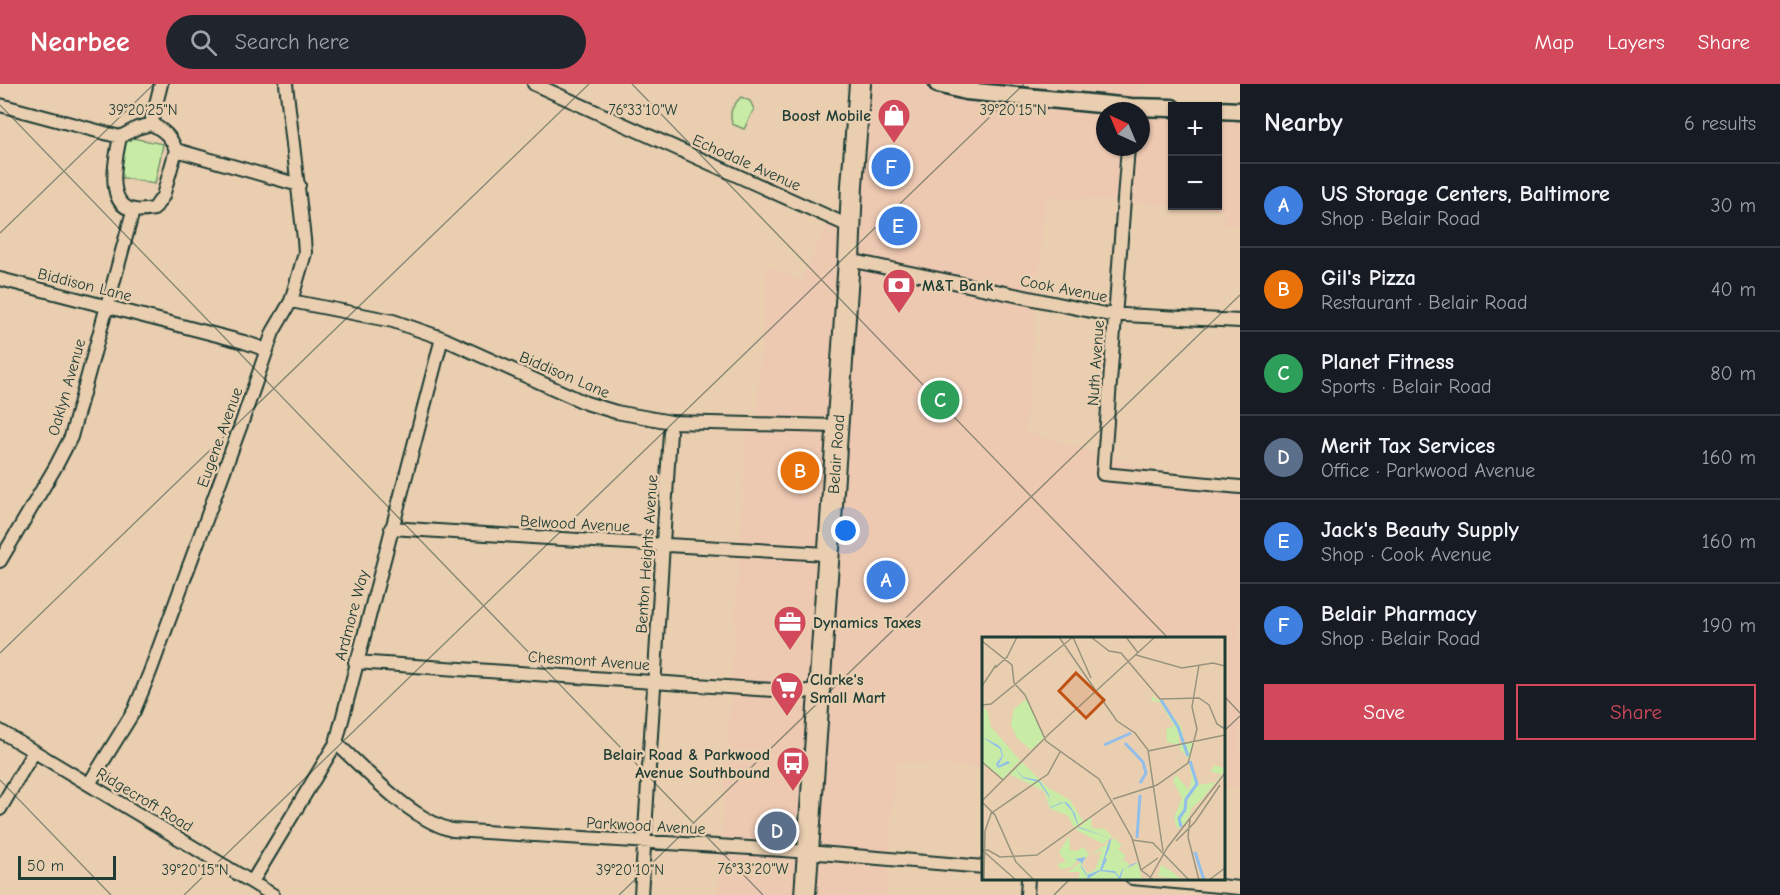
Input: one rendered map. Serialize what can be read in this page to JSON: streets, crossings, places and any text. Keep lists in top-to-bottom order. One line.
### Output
{"streets":{"main road":["Belair Road"],"street":["Echodale Avenue","Biddison Lane","Cook Avenue","Nuth Avenue","Oaklyn Avenue","Eugene Avenue","Belwood Avenue","Benton Heights Avenue","Ardmore Way","Chesmont Avenue","Ridgecroft Road","Parkwood Avenue"]},"crossings":[["Echodale Avenue","Belair Road"],["Biddison Lane","Oaklyn Avenue"],["Biddison Lane","Eugene Avenue"],["Biddison Lane","Belair Road"],["Biddison Lane","Ardmore Way"],["Cook Avenue","Nuth Avenue"],["Cook Avenue","Belair Road"],["Eugene Avenue","Ridgecroft Road"],["Belair Road","Belwood Avenue"],["Belair Road","Chesmont Avenue"],["Belair Road","Parkwood Avenue"],["Belwood Avenue","Benton Heights Avenue"],["Belwood Avenue","Ardmore Way"],["Benton Heights Avenue","Chesmont Avenue"],["Benton Heights Avenue","Parkwood Avenue"],["Ardmore Way","Chesmont Avenue"],["Ardmore Way","Ridgecroft Road"],["Ardmore Way","Parkwood Avenue"]],"places":{"shop":["Boost Mobile"],"bank":["M&T Bank"],"office":["Dynamics Taxes"],"supermarket":["Clarke's Small Mart"],"bus stop":["Belair Road & Parkwood Avenue Southbound"]},"scale_bar":"50 m","north":"top left","page":{"header":"Nearbee","search":"Search here","nav":["Map","Layers","Share"],"heading":["Nearby","6 results"],"map_buttons":["+","−"],"pins":["F","E","C","B","A","D"],"list":[{"mark":"A","name":"US Storage Centers, Baltimore","note":"Shop · Belair Road","value":"30 m"},{"mark":"B","name":"Gil's Pizza","note":"Restaurant · Belair Road","value":"40 m"},{"mark":"C","name":"Planet Fitness","note":"Sports · Belair Road","value":"80 m"},{"mark":"D","name":"Merit Tax Services","note":"Office · Parkwood Avenue","value":"160 m"},{"mark":"E","name":"Jack's Beauty Supply","note":"Shop · Cook Avenue","value":"160 m"},{"mark":"F","name":"Belair Pharmacy","note":"Shop · Belair Road","value":"190 m"}],"buttons":["Save","Share"],"scale":"50 m"},"coordinates":["39°20'25\"N","39°20'15\"N","76°33'10\"W","76°33'20\"W","39°20'10\"N"]}
